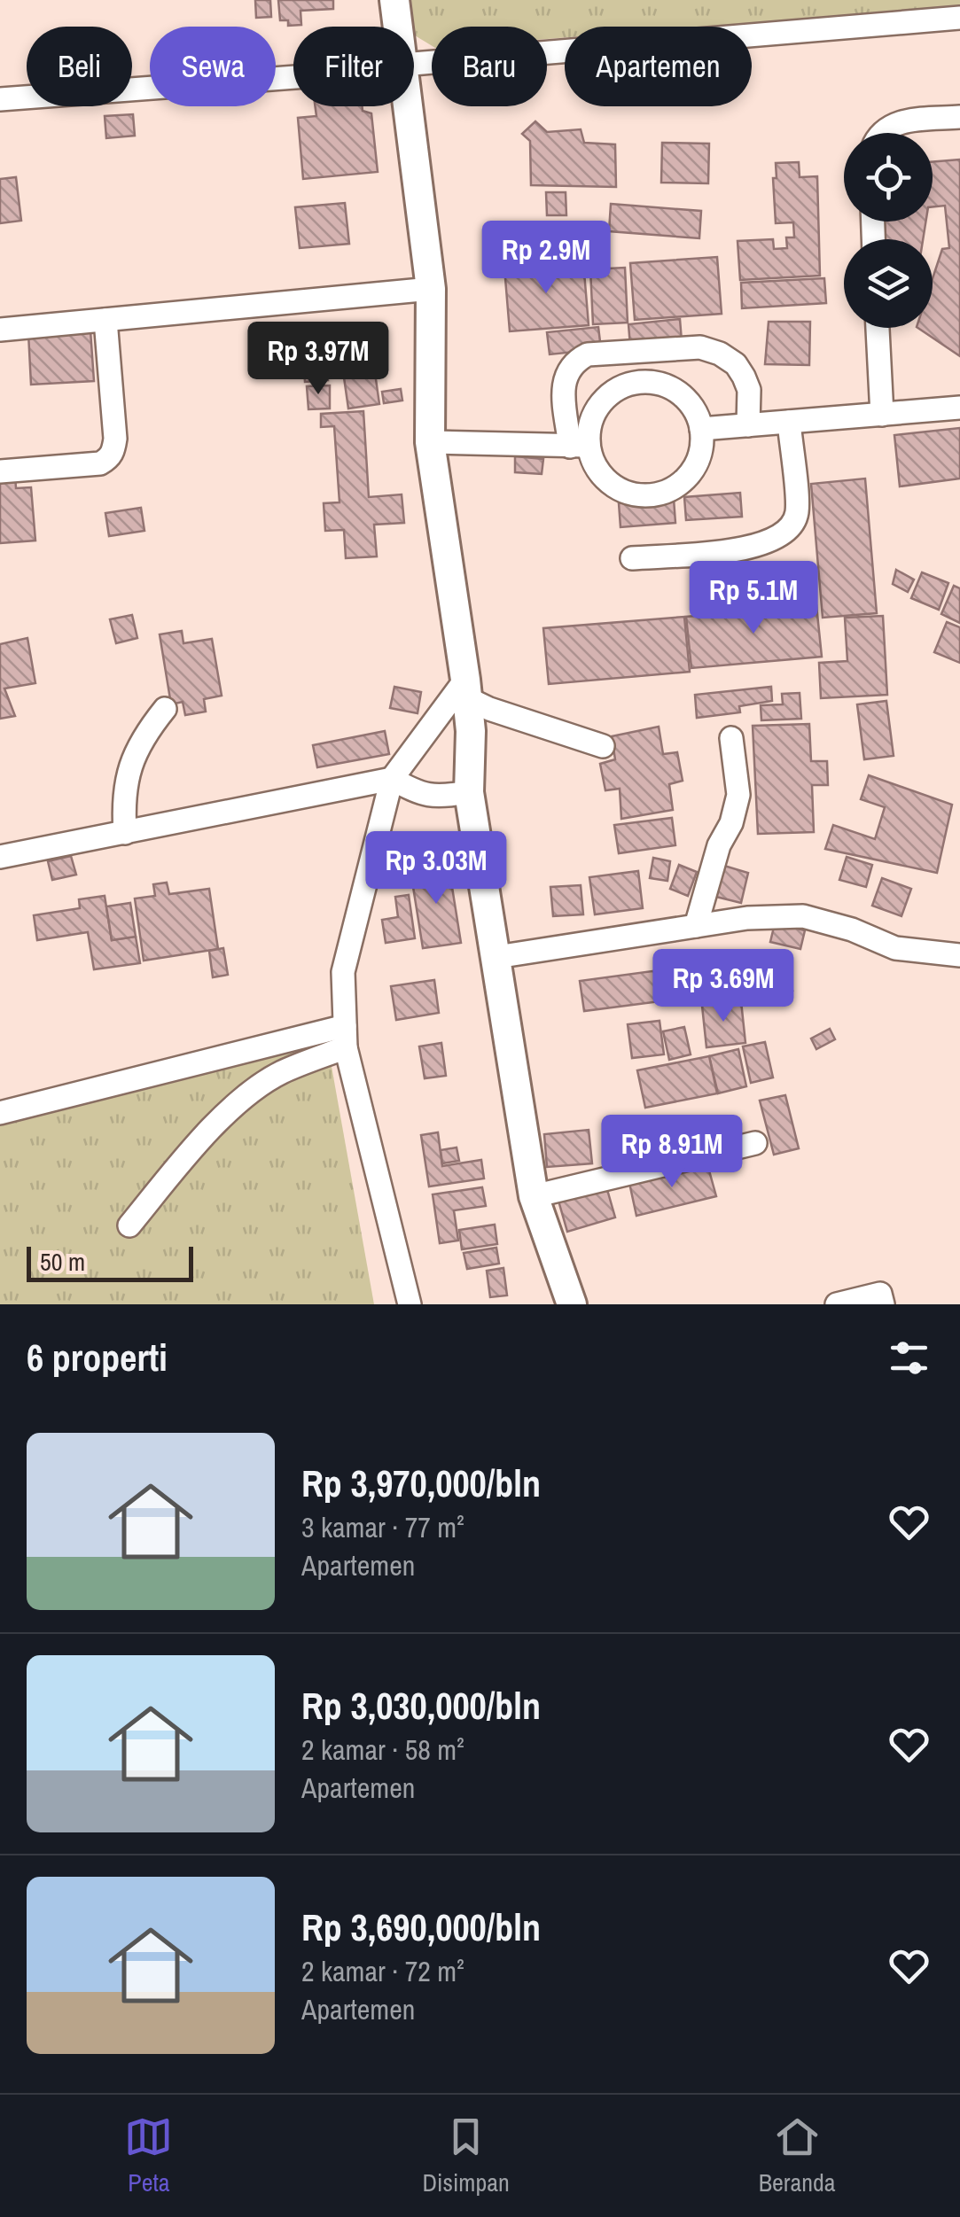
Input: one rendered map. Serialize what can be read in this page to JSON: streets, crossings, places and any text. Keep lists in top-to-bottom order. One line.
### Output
{"scale_bar":"50 m","page":{"chip":["Beli","Sewa","Filter","Baru","Apartemen"],"price":["Rp 2.9M","Rp 3.97M","Rp 5.1M","Rp 3.03M","Rp 3.69M","Rp 8.91M"],"scale":"50 m","heading":"6 properti","list":[{"name":"Rp 3,970,000/bln","note":"3 kamar · 77 m² · Apartemen"},{"name":"Rp 3,030,000/bln","note":"2 kamar · 58 m² · Apartemen"},{"name":"Rp 3,690,000/bln","note":"2 kamar · 72 m² · Apartemen"}],"tabs":["Peta","Disimpan","Beranda"]}}
